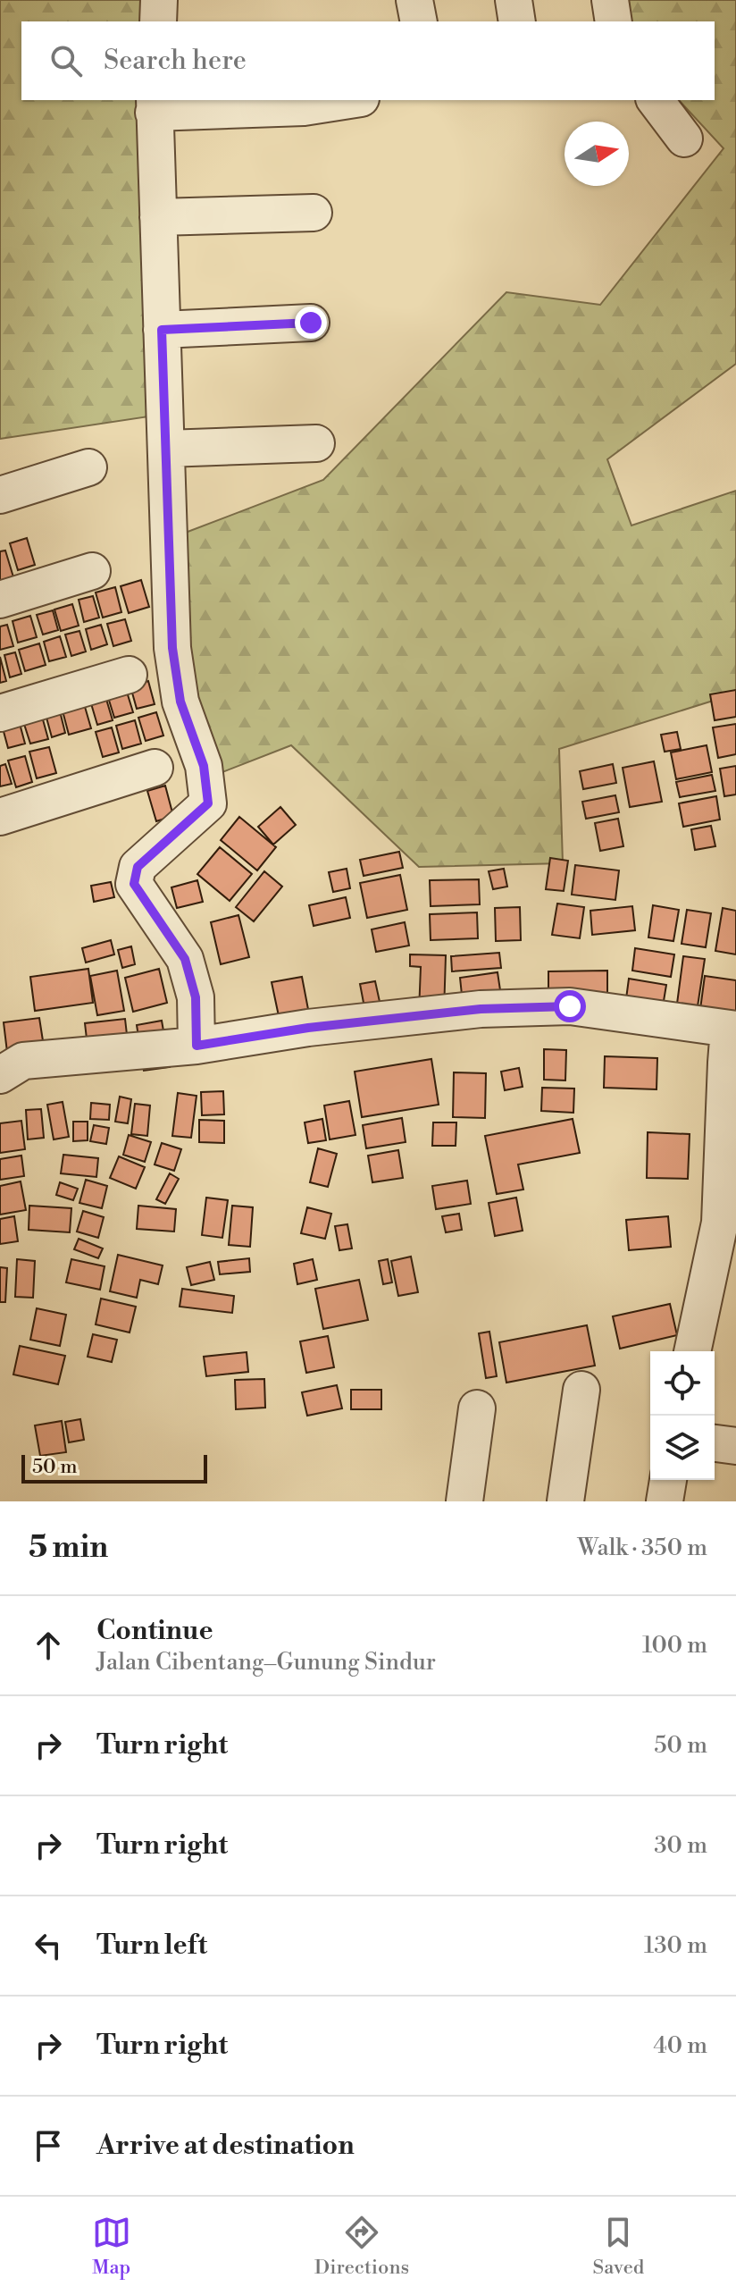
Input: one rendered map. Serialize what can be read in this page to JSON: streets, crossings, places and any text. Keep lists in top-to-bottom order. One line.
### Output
{"scale_bar":"50 m","north":"right","page":{"search":"Search here","scale":"50 m","heading":["5 min","Walk · 350 m"],"list":[["Continue","Jalan Cibentang–Gunung Sindur","100 m"],["Turn right","50 m"],["Turn right","30 m"],["Turn left","130 m"],["Turn right","40 m"],"Arrive at destination"],"nav":["Map","Directions","Saved"]}}
